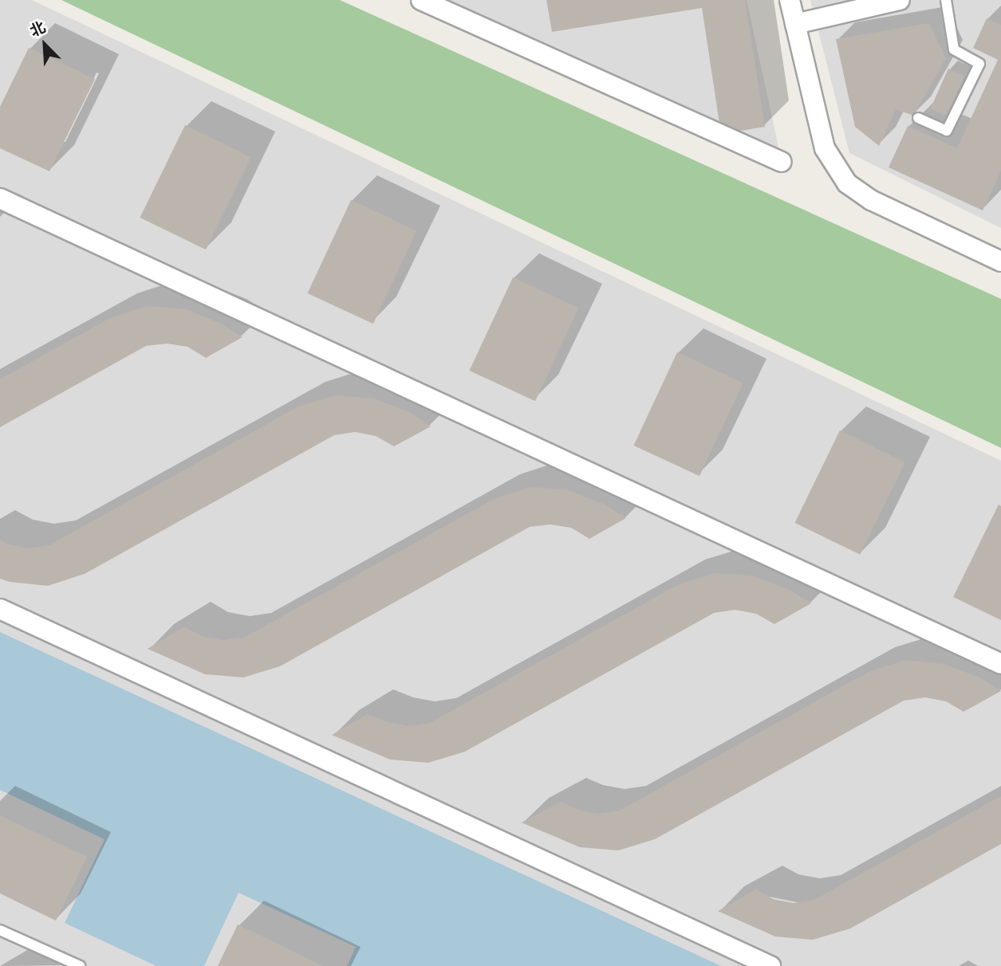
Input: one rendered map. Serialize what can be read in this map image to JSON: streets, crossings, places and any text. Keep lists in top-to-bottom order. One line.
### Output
{"north":"top left"}
